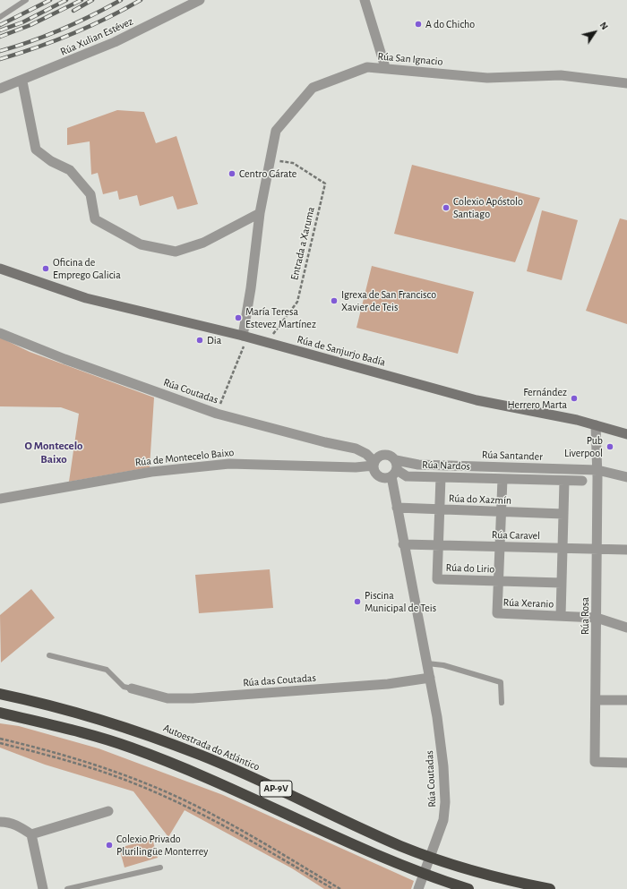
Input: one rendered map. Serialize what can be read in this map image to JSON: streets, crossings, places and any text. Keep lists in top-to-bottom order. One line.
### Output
{"streets":{"highway":["Autoestrada do Atlántico","AP-9V"],"main road":["Rúa de Sanjurjo Badía"],"street":["Rúa Xulian Estévez","Rúa San Ignacio","Rúa Coutadas","Rúa Santander","Rúa de Montecelo Baixo","Rúa Nardos","Rúa do Xazmín","Rúa Caravel","Rúa do Lirio","Rúa Xeranio","Rúa Rosa","Rúa das Coutadas"],"path":["Entrada a Xaruma"]},"crossings":[["Rúa San Ignacio","Rúa de Sanjurjo Badía"],["Entrada a Xaruma","Rúa de Sanjurjo Badía"],["Rúa Coutadas","Rúa Santander"],["Rúa Coutadas","Rúa de Montecelo Baixo"],["Rúa Coutadas","Rúa Nardos"],["Rúa Coutadas","Rúa do Xazmín"],["Rúa Coutadas","Rúa Caravel"],["Rúa Coutadas","Rúa das Coutadas"],["Rúa Santander","Rúa de Montecelo Baixo"],["Rúa Santander","Rúa Nardos"],["Rúa Santander","Rúa Rosa"],["Rúa de Montecelo Baixo","Rúa Nardos"],["Rúa Nardos","Rúa do Lirio"],["Rúa Nardos","Rúa Xeranio"],["Rúa do Xazmín","Rúa do Lirio"],["Rúa do Xazmín","Rúa Xeranio"],["Rúa Caravel","Rúa do Lirio"],["Rúa Caravel","Rúa Xeranio"],["Rúa Caravel","Rúa Rosa"],["Rúa do Lirio","Rúa Xeranio"],["Rúa Xeranio","Rúa Rosa"]],"districts":["O Montecelo Baixo"],"places":["A do Chicho","Centro Gárate","Colexio Apóstolo Santiago","Oficina de Emprego Galicia","Igrexa de San Francisco Xavier de Teis","María Teresa Estevez Martínez","Dia","Fernández Herrero Marta","Pub Liverpool","Piscina Municipal de Teis","Colexio Privado Plurilingüe Monterrey"],"north":"top right"}
